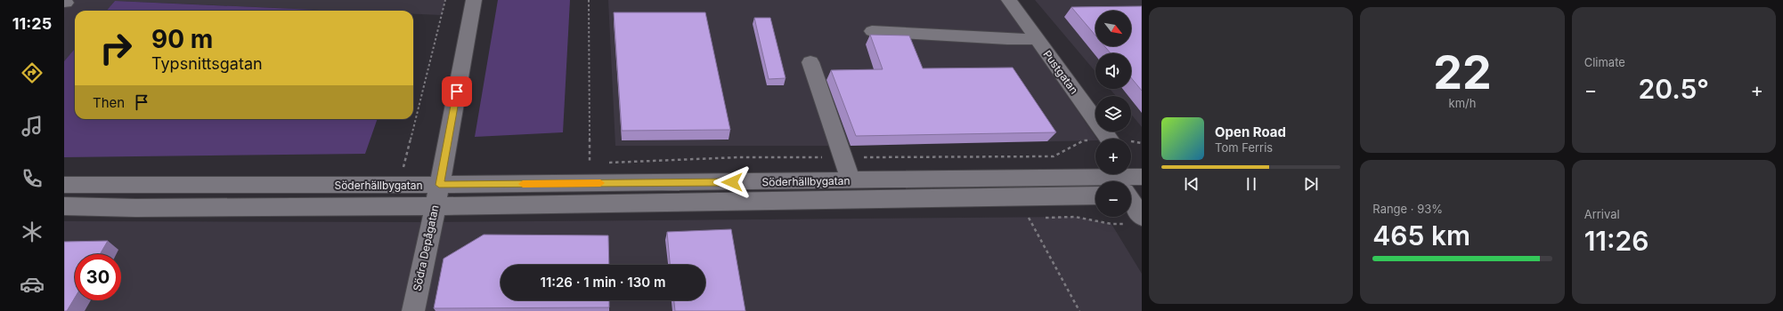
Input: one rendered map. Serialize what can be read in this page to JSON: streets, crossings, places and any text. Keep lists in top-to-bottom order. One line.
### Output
{"streets":{"street":["Pustgatan","Söderhällbygatan","Södra Depågatan"]},"crossings":[["Söderhällbygatan","Södra Depågatan"]],"north":"bottom right","page":{"tabs":"11:25","tile":[["22","km/h"],"Climate",["Range · 93%","465 km"],["Arrival","11:26"]],"map_buttons":["+","−"],"turn":["90 m","Typsnittsgatan"],"heat":["−","20.5°","+"],"then":"Then","song":["Open Road","Tom Ferris"],"limit":"30","trip":"11:26 · 1 min · 130 m"}}
